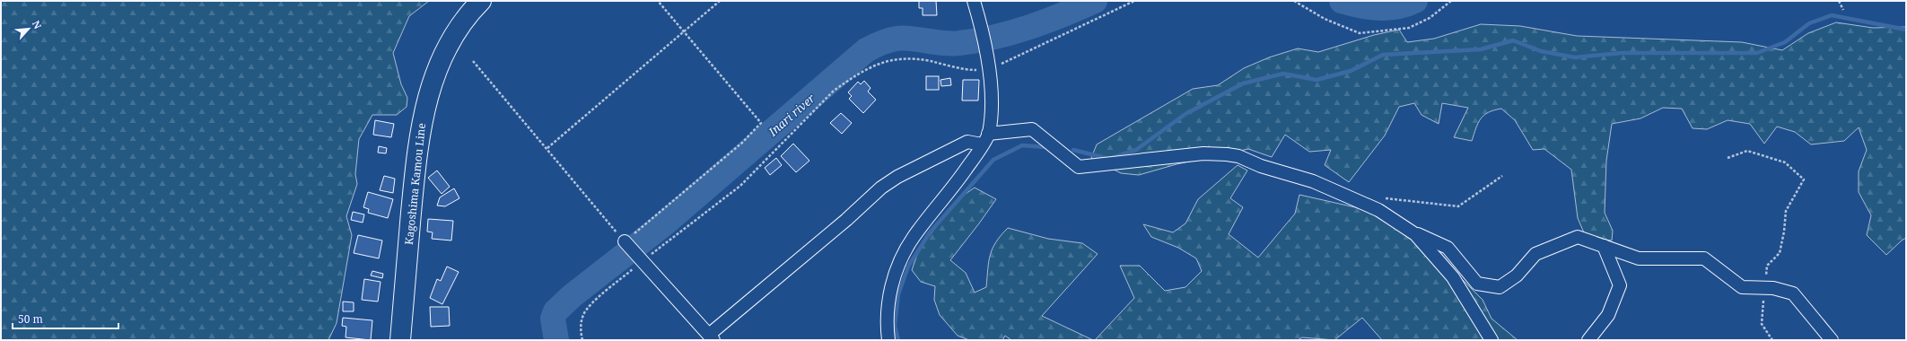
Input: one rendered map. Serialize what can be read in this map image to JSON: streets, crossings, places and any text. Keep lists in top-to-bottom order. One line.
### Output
{"streets":{"main road":["Kagoshima Kamou Line"]},"water":["Inari river"],"scale_bar":"50 m","north":"top right"}
